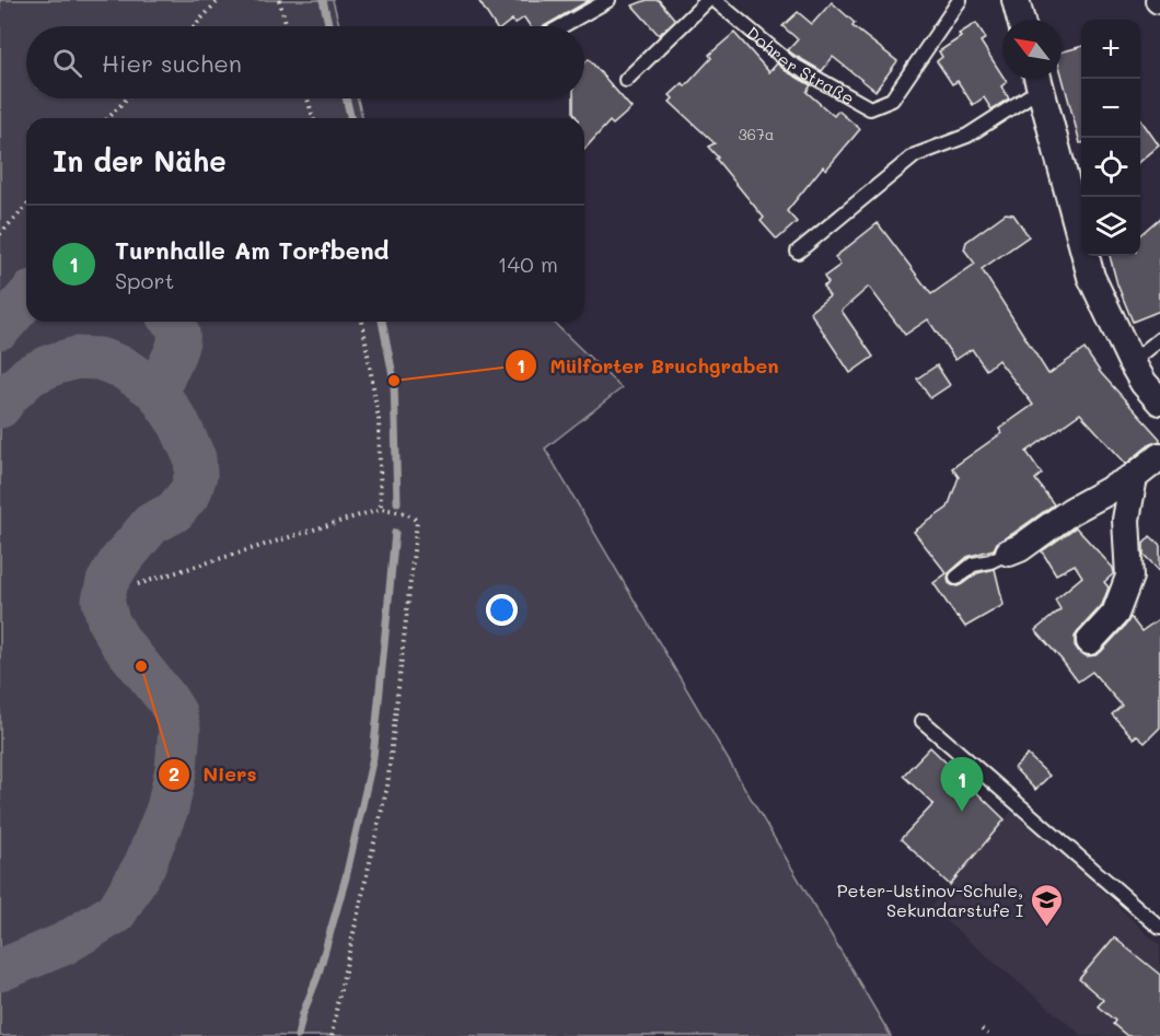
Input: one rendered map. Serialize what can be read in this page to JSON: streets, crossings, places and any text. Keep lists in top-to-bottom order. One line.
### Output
{"streets":{"lane":["Dohrer Straße"]},"places":{"other":["Mülforter Bruchgraben","Niers"],"school or university":["Peter-Ustinov-Schule, Sekundarstufe I"]},"house_numbers":["367a"],"north":"top left","page":{"map_buttons":["+","−"],"search":"Hier suchen","heading":"In der Nähe","list":[{"mark":"1","name":"Turnhalle Am Torfbend","note":"Sport","value":"140 m"}],"pins":"1"}}
